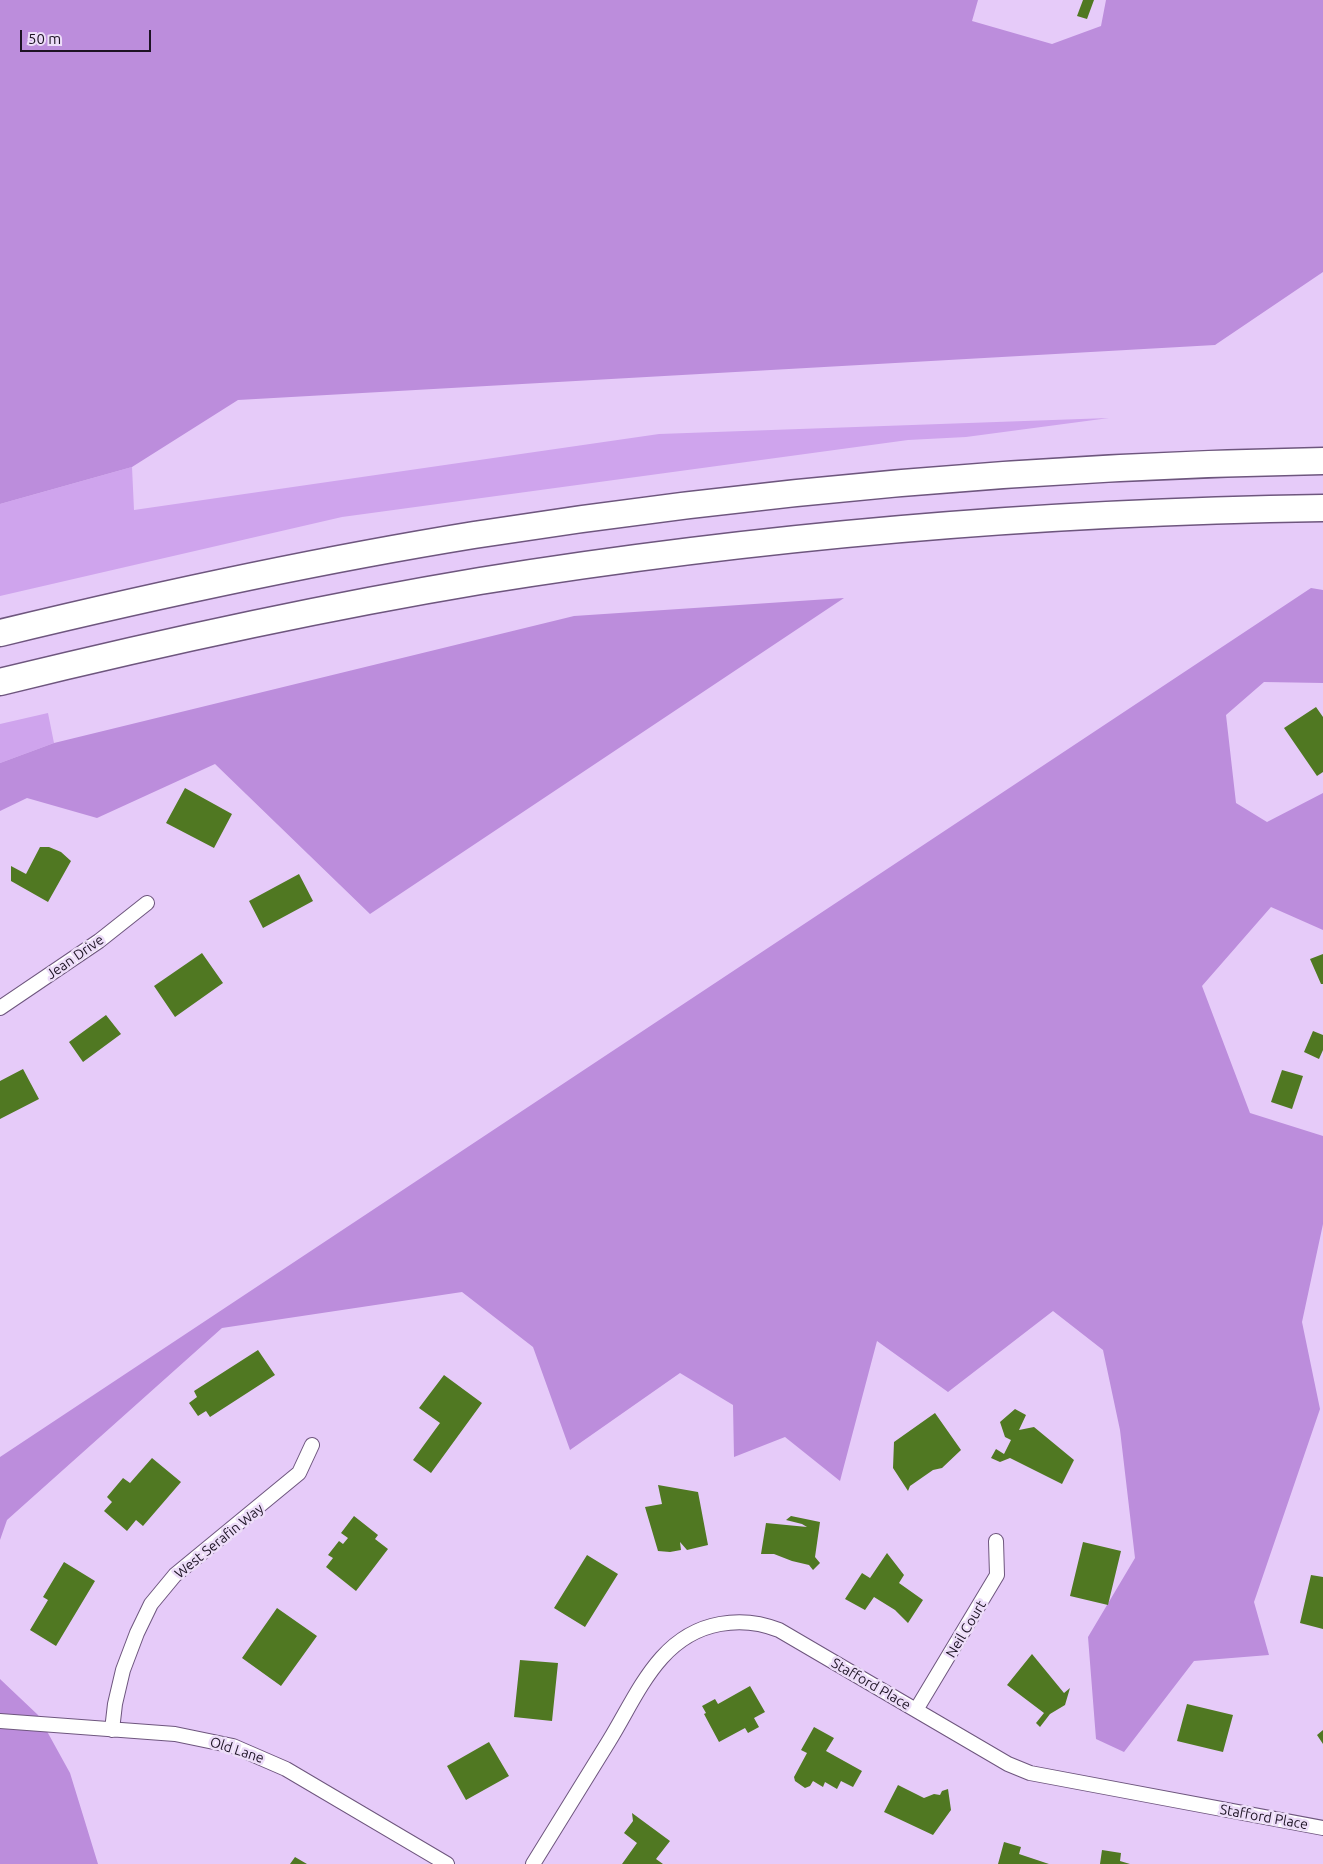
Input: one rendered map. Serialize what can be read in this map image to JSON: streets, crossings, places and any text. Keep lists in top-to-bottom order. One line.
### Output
{"streets":{"street":["Jean Drive","West Serafin Way","Neil Court","Stafford Place","Old Lane"]},"crossings":[["West Serafin Way","Old Lane"],["Neil Court","Stafford Place"]],"scale_bar":"50 m"}
